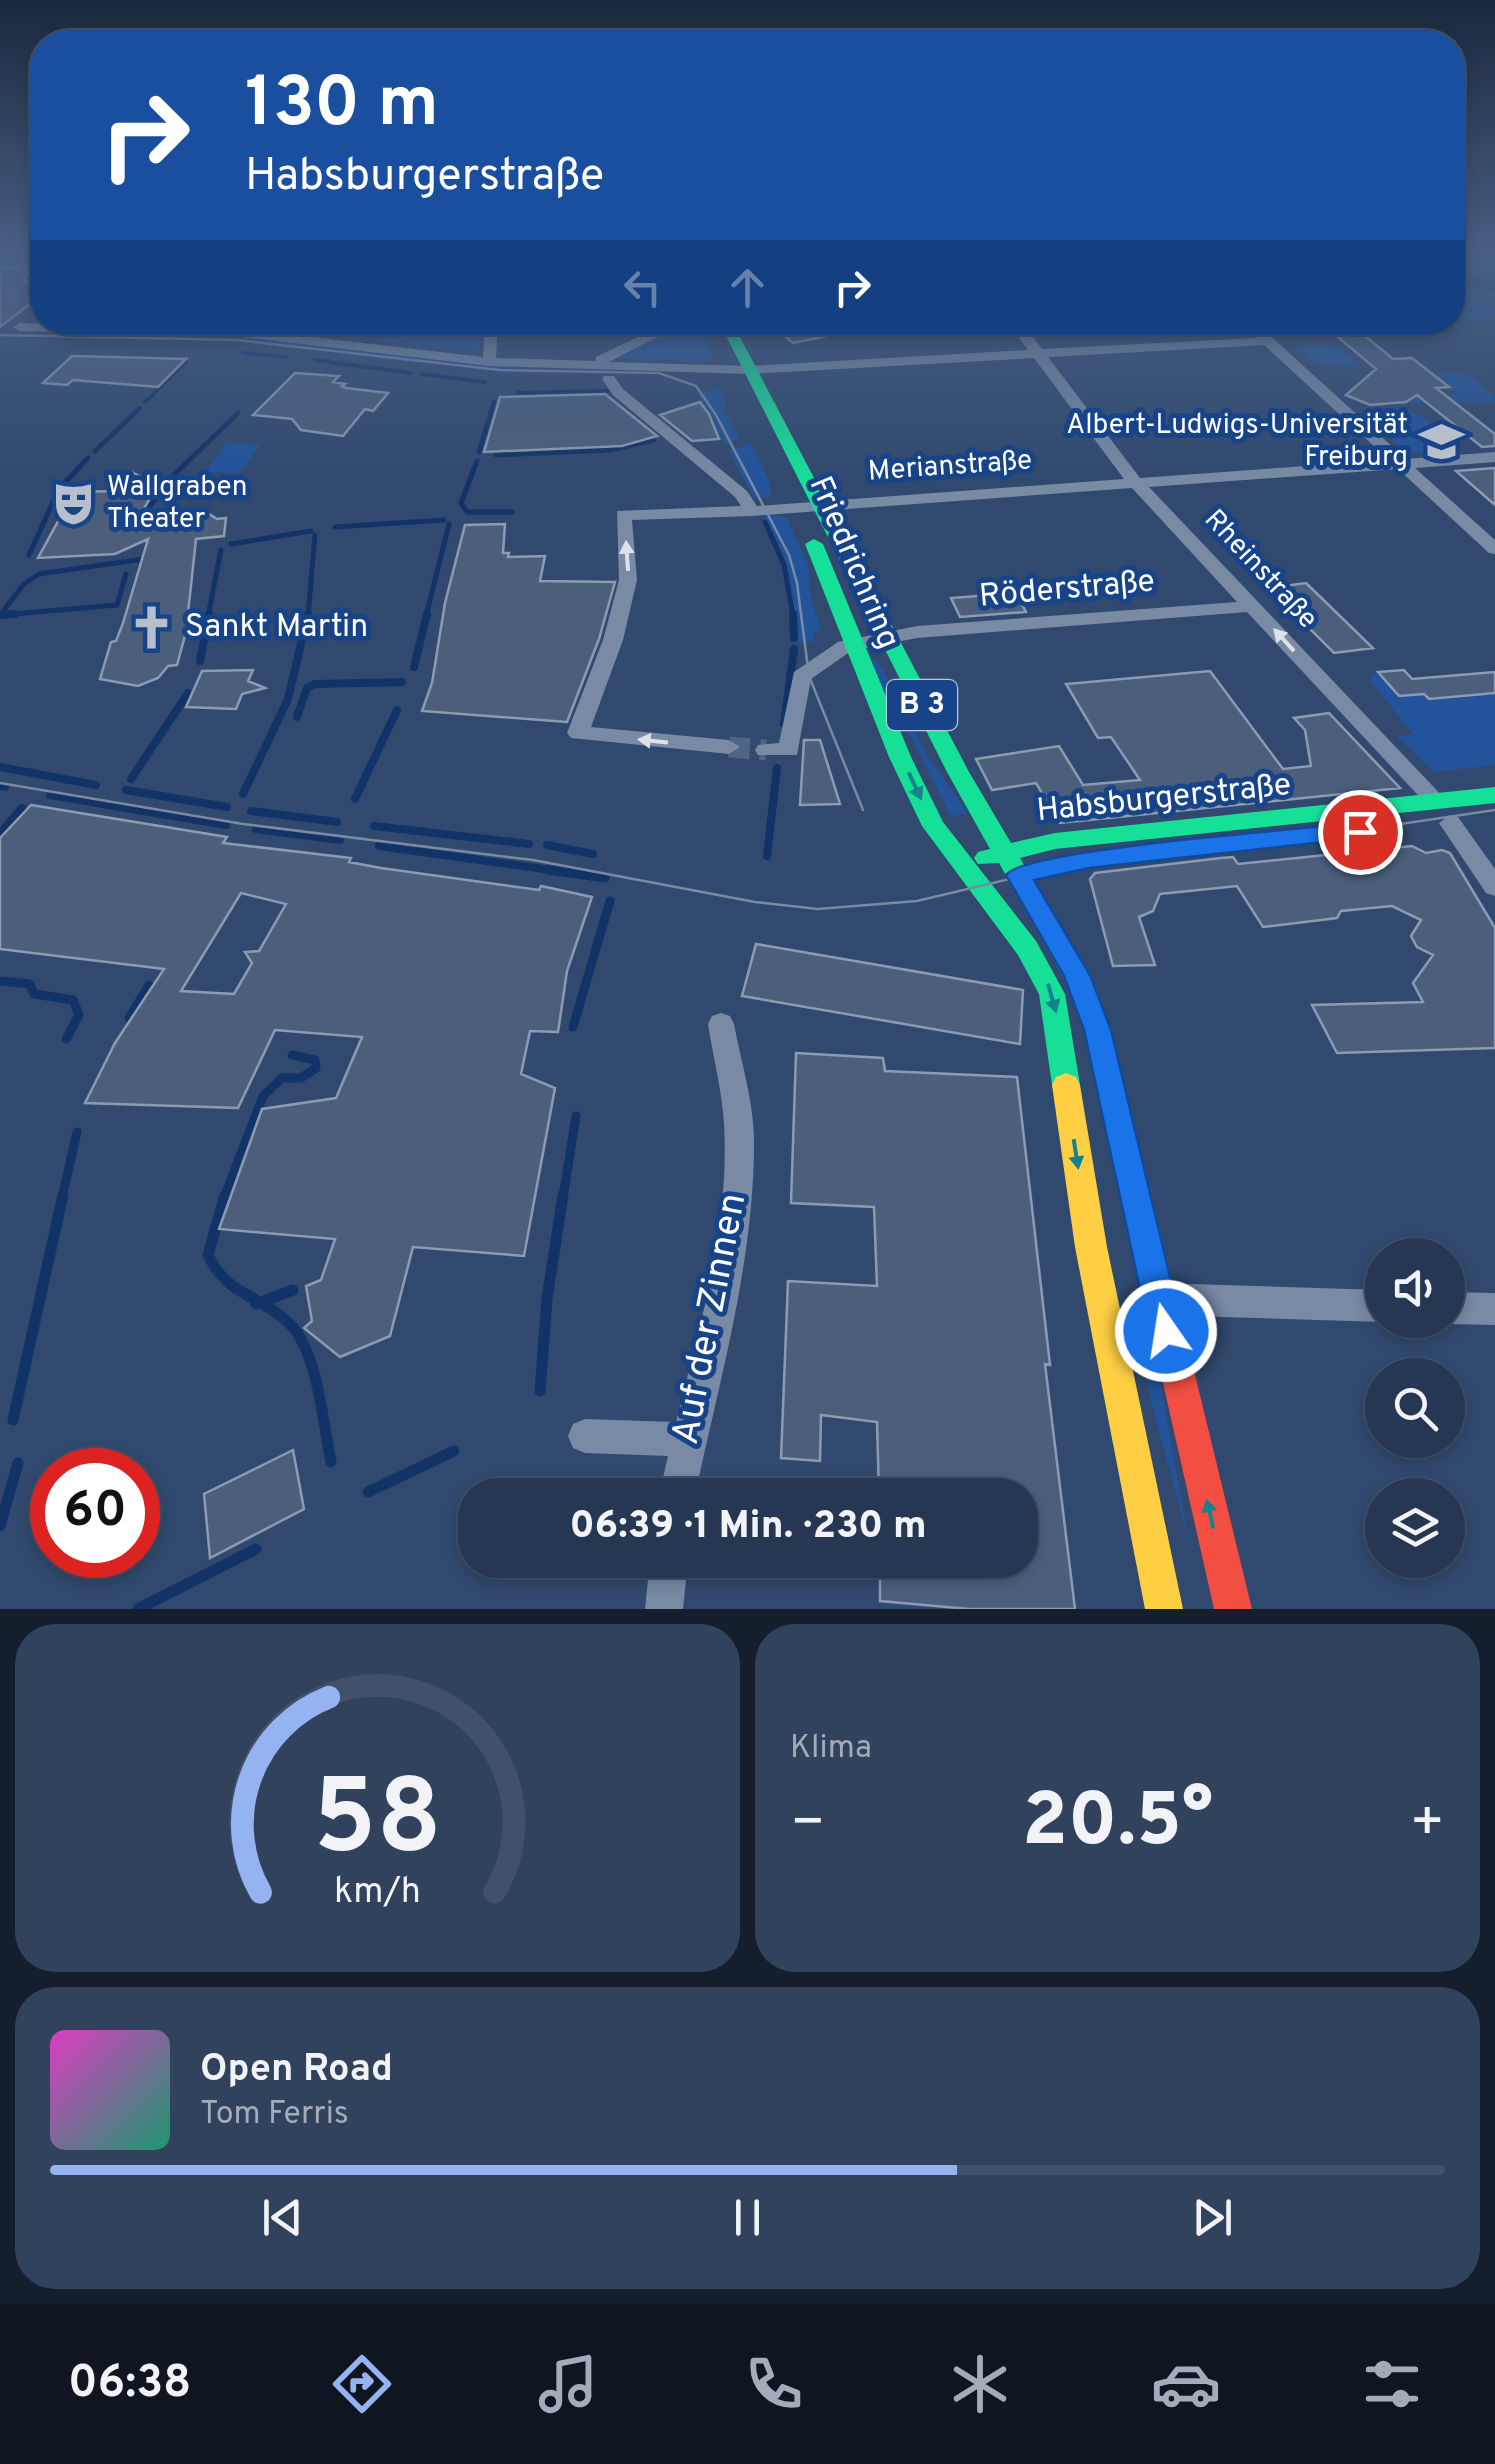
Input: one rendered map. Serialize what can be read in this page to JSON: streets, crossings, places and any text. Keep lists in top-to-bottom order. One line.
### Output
{"streets":{"main road":["Friedrichring","B 3","Habsburgerstraße"],"street":["Merianstraße","Rheinstraße","Röderstraße","Auf der Zinnen"]},"crossings":[["Merianstraße","Friedrichring"],["Merianstraße","Rheinstraße"],["Friedrichring","Röderstraße"],["Friedrichring","B 3"],["Friedrichring","Habsburgerstraße"],["Rheinstraße","Röderstraße"],["Rheinstraße","Habsburgerstraße"]],"one_way":["Rheinstraße"],"places":{"school or university":["Albert-Ludwigs-Universität Freiburg"],"theatre":["Wallgraben Theater"],"church":["Sankt Martin"]},"page":{"turn":["130 m","Habsburgerstraße"],"limit":"60","trip":"06:39 · 1 Min. · 230 m","tile":"Klima","heat":["−","20.5°","+"],"song":["Open Road","Tom Ferris"],"tabs":"06:38","gauge":["58","km/h"]}}
